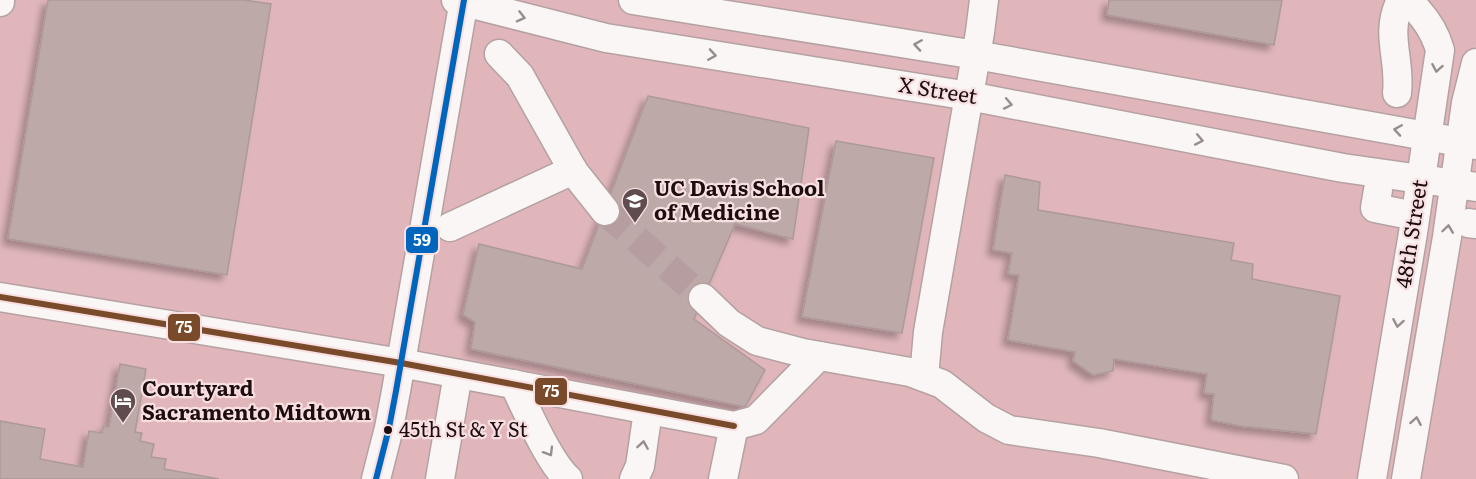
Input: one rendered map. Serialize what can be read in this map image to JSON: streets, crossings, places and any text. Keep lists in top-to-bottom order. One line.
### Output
{"streets":{"street":["X Street","48th Street"]},"crossings":[["X Street","48th Street"]],"places":{"school or university":["UC Davis School of Medicine"],"hotel":["Courtyard Sacramento Midtown"],"other":["45th St & Y St"]},"lines":["transit line 59","transit line 75"]}
